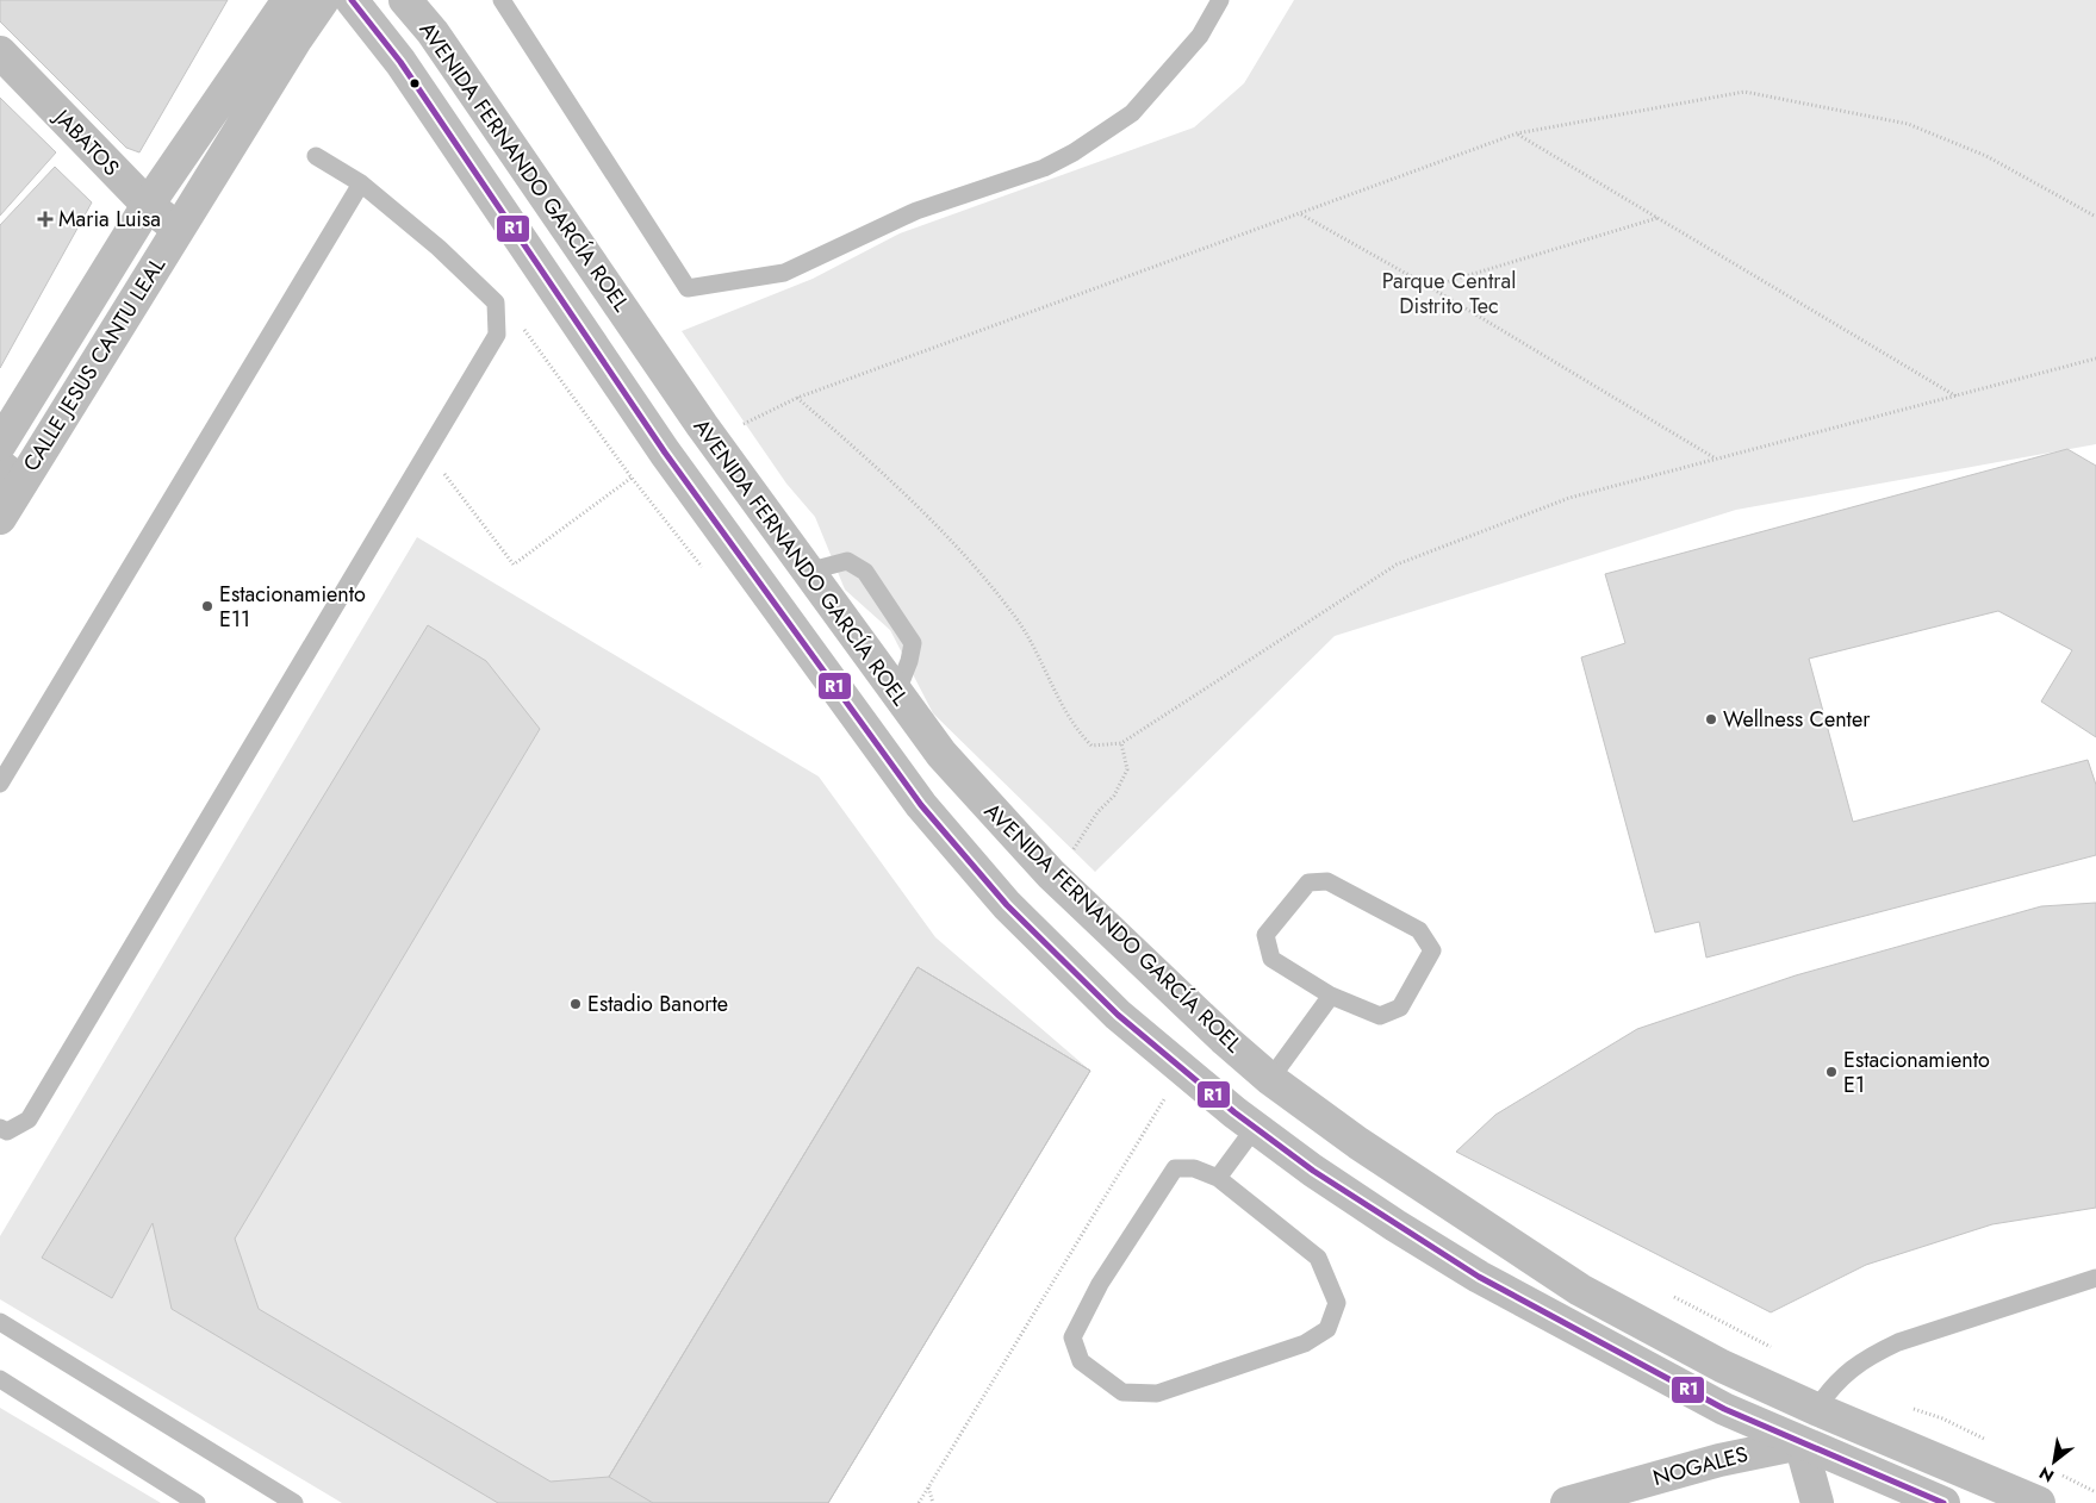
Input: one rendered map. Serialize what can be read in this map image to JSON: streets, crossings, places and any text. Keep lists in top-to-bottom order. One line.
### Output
{"streets":{"street":["JABATOS","AVENIDA FERNANDO GARCÍA ROEL","CALLE JESUS CANTU LEAL","NOGALES"]},"crossings":[["JABATOS","CALLE JESUS CANTU LEAL"],["AVENIDA FERNANDO GARCÍA ROEL","NOGALES"]],"parks":["Parque Central Distrito Tec"],"places":{"health":["Maria Luisa"],"other":["Estacionamiento E11","Wellness Center","Estadio Banorte","Estacionamiento E1"]},"lines":["transit line R1"],"north":"bottom left"}
